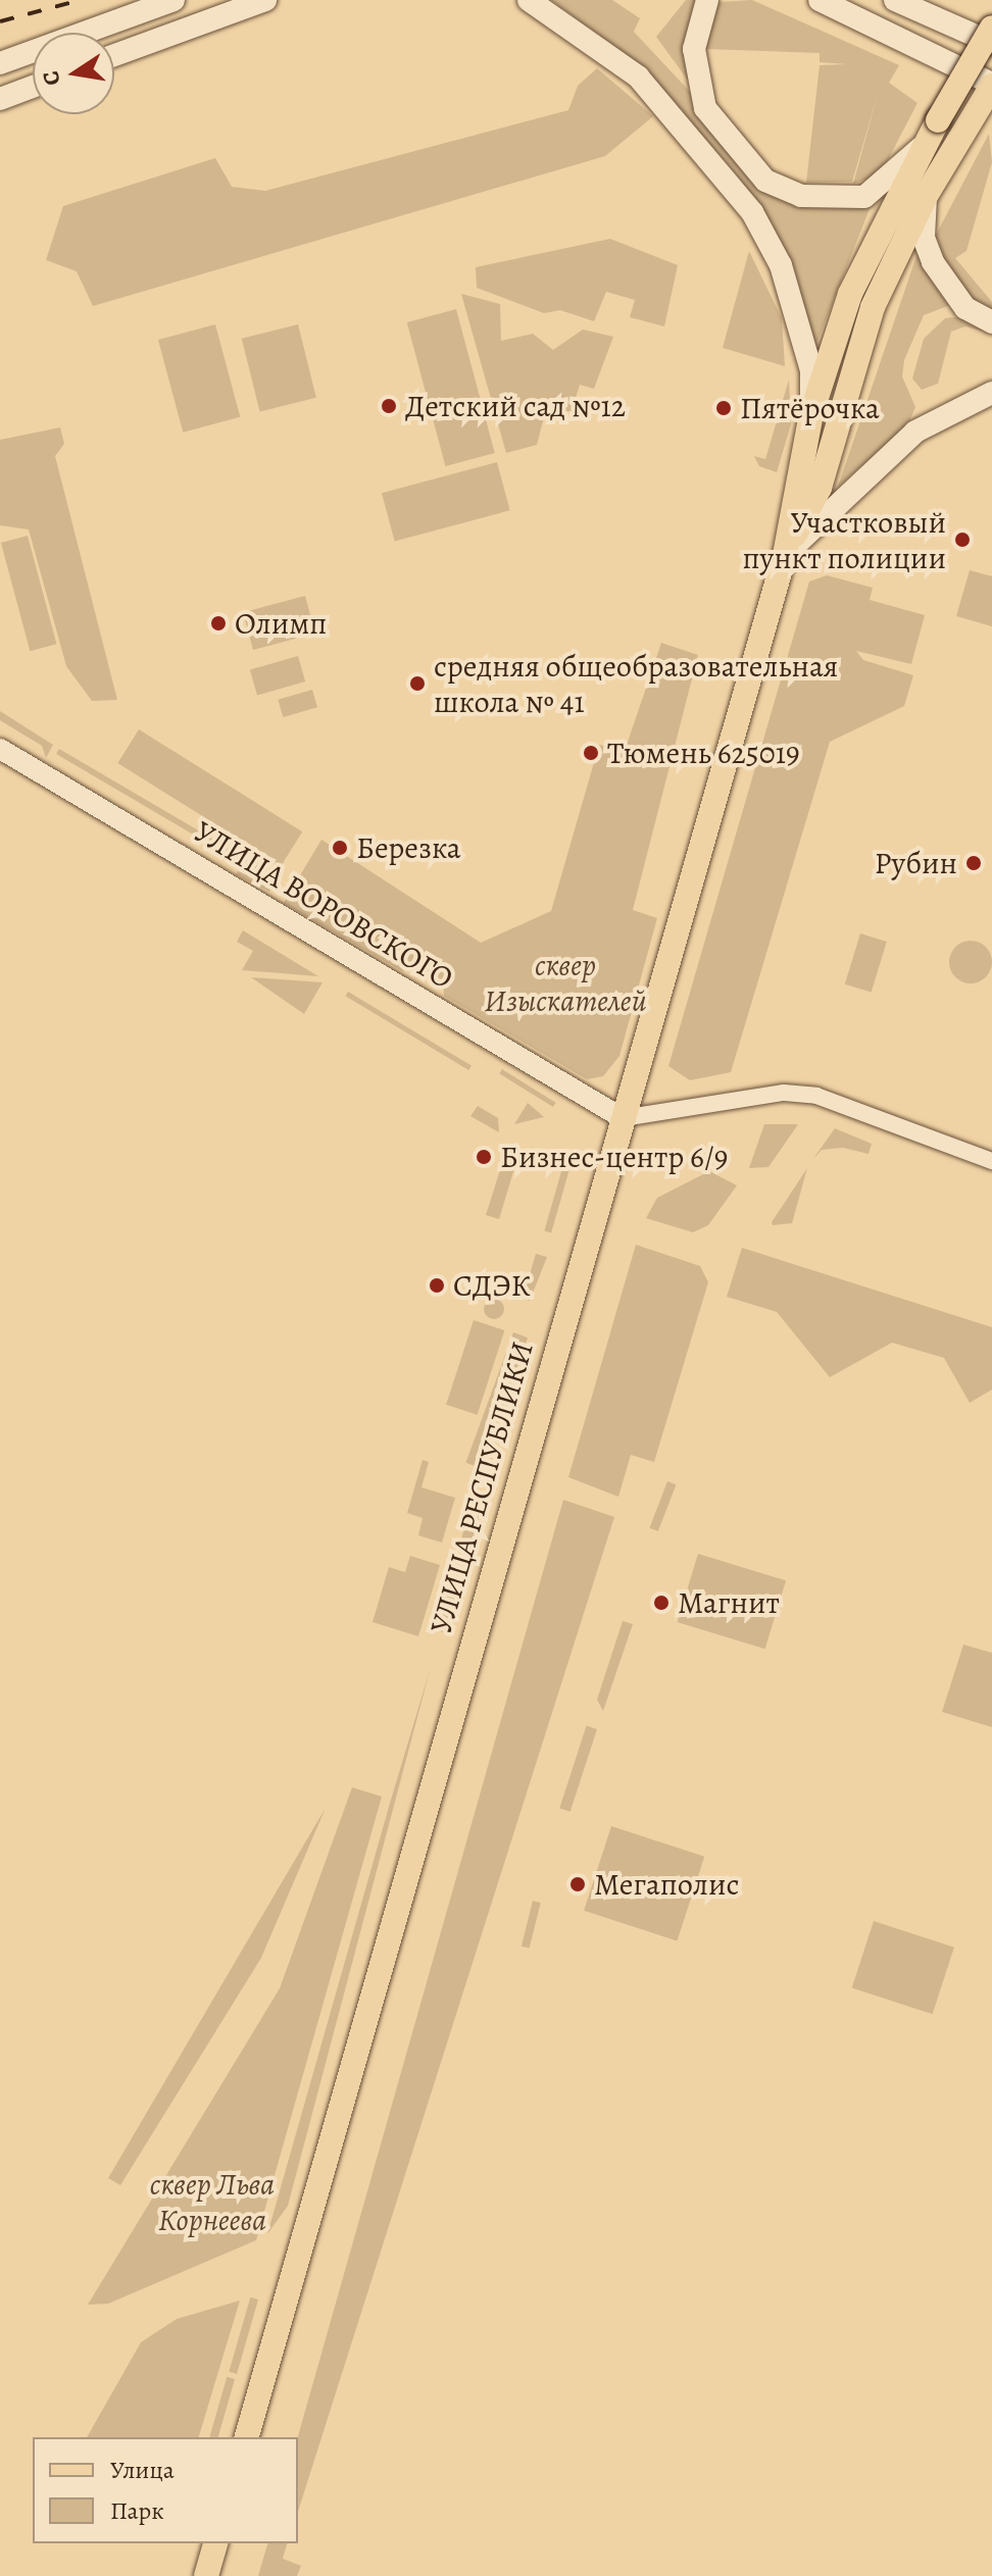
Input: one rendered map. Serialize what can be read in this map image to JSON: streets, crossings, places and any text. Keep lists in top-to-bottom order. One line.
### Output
{"streets":{"main road":["УЛИЦА РЕСПУБЛИКИ"],"street":["УЛИЦА ВОРОВСКОГО"]},"crossings":[["УЛИЦА ВОРОВСКОГО","УЛИЦА РЕСПУБЛИКИ"]],"parks":["сквер Изыскателей","сквер Льва Корнеева"],"places":["Детский сад №12","Пятёрочка","Участковый пункт полиции","Олимп","средняя общеобразовательная школа № 41","Тюмень 625019","Березка","Рубин","Бизнес-центр 6/9","СДЭК","Магнит","Мегаполис"],"legend":["Улица","Парк"],"north":"left"}
